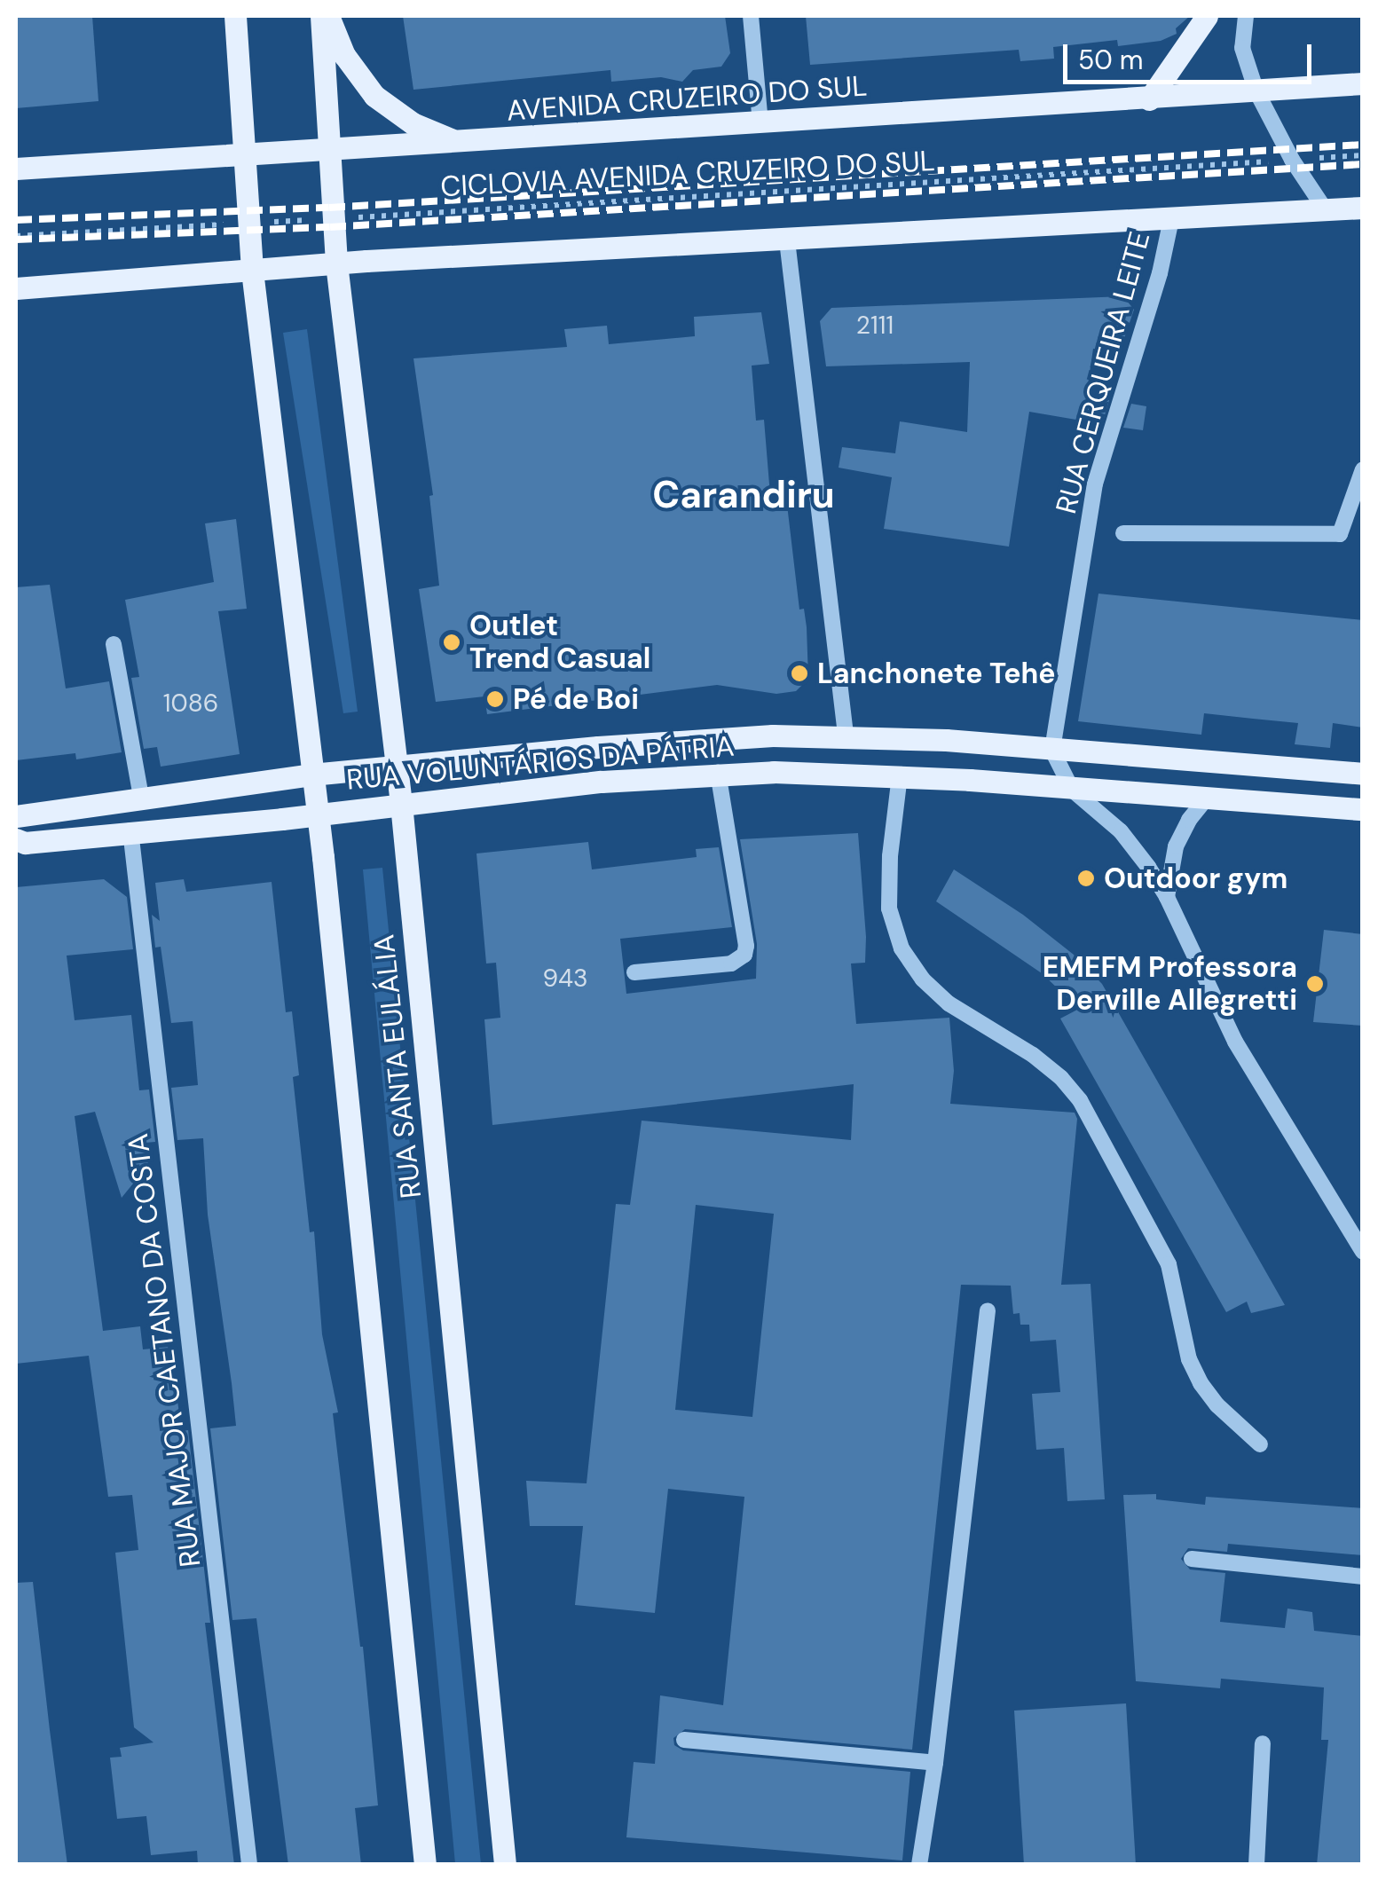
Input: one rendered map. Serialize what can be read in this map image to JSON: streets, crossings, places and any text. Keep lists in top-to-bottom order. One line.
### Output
{"streets":{"main road":["AVENIDA CRUZEIRO DO SUL","RUA VOLUNTÁRIOS DA PÁTRIA","RUA SANTA EULÁLIA"],"street":["RUA CERQUEIRA LEITE","RUA MAJOR CAETANO DA COSTA"],"path":["CICLOVIA AVENIDA CRUZEIRO DO SUL"]},"crossings":[["AVENIDA CRUZEIRO DO SUL","RUA SANTA EULÁLIA"],["CICLOVIA AVENIDA CRUZEIRO DO SUL","RUA SANTA EULÁLIA"],["RUA CERQUEIRA LEITE","RUA VOLUNTÁRIOS DA PÁTRIA"],["RUA VOLUNTÁRIOS DA PÁTRIA","RUA SANTA EULÁLIA"],["RUA VOLUNTÁRIOS DA PÁTRIA","RUA MAJOR CAETANO DA COSTA"]],"districts":["Carandiru"],"places":["Outlet Trend Casual","Lanchonete Tehê","Pé de Boi","Outdoor gym","EMEFM Professora Derville Allegretti"],"house_numbers":["2111","1086","943"],"scale_bar":"50 m"}
